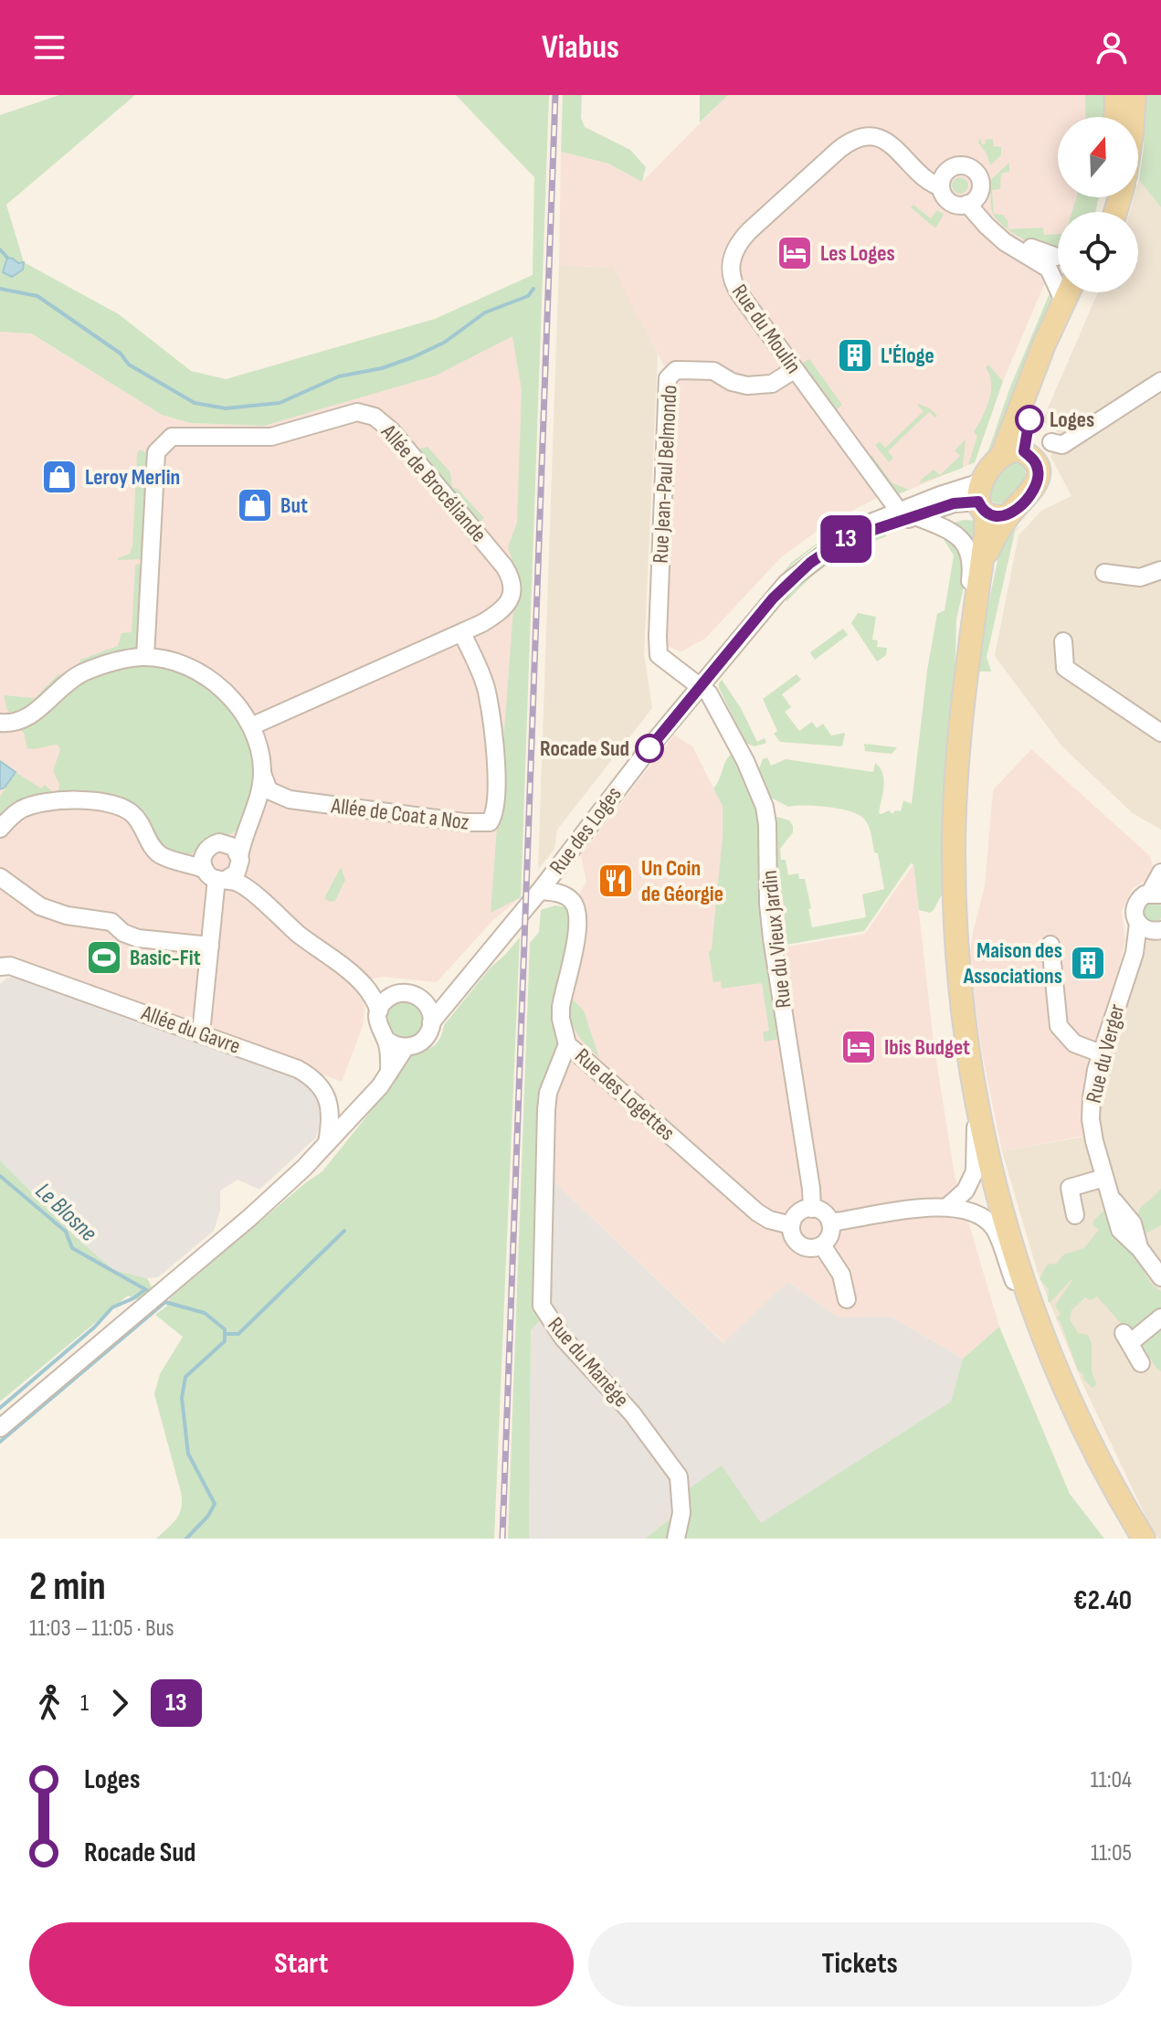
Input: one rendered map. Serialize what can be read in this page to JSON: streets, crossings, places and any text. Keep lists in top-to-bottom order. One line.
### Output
{"streets":{"street":["Rue du Moulin","Rue Jean-Paul Belmondo","Allée de Brocéliande","Allée de Coat a Noz","Rue des Loges","Rue du Vieux Jardin","Allée du Gavre","Rue du Verger","Rue des Logettes","Rue du Manège"]},"crossings":[["Rue du Moulin","Rue Jean-Paul Belmondo"],["Rue du Moulin","Rue des Loges"],["Rue Jean-Paul Belmondo","Rue des Loges"],["Rue Jean-Paul Belmondo","Rue du Vieux Jardin"],["Allée de Brocéliande","Allée de Coat a Noz"],["Rue des Loges","Rue du Vieux Jardin"],["Rue des Loges","Rue des Logettes"],["Rue du Vieux Jardin","Rue des Logettes"],["Rue des Logettes","Rue du Manège"]],"water":["Le Blosne"],"places":{"hotel":["Les Loges","Ibis Budget"],"building":["L'Éloge","Maison des Associations"],"other":["Loges","Rocade Sud"],"shop":["Leroy Merlin","But"],"restaurant":["Un Coin de Géorgie"],"sports":["Basic-Fit"]},"lines":["bus line 13"],"north":"top","page":{"header":"Viabus","on_map":"13","heading":["2 min","11:03 – 11:05 · Bus","€2.40"],"legs":["1","13"],"list":[{"name":"Loges","value":"11:04"},{"name":"Rocade Sud","value":"11:05"}],"buttons":["Start","Tickets"]}}
